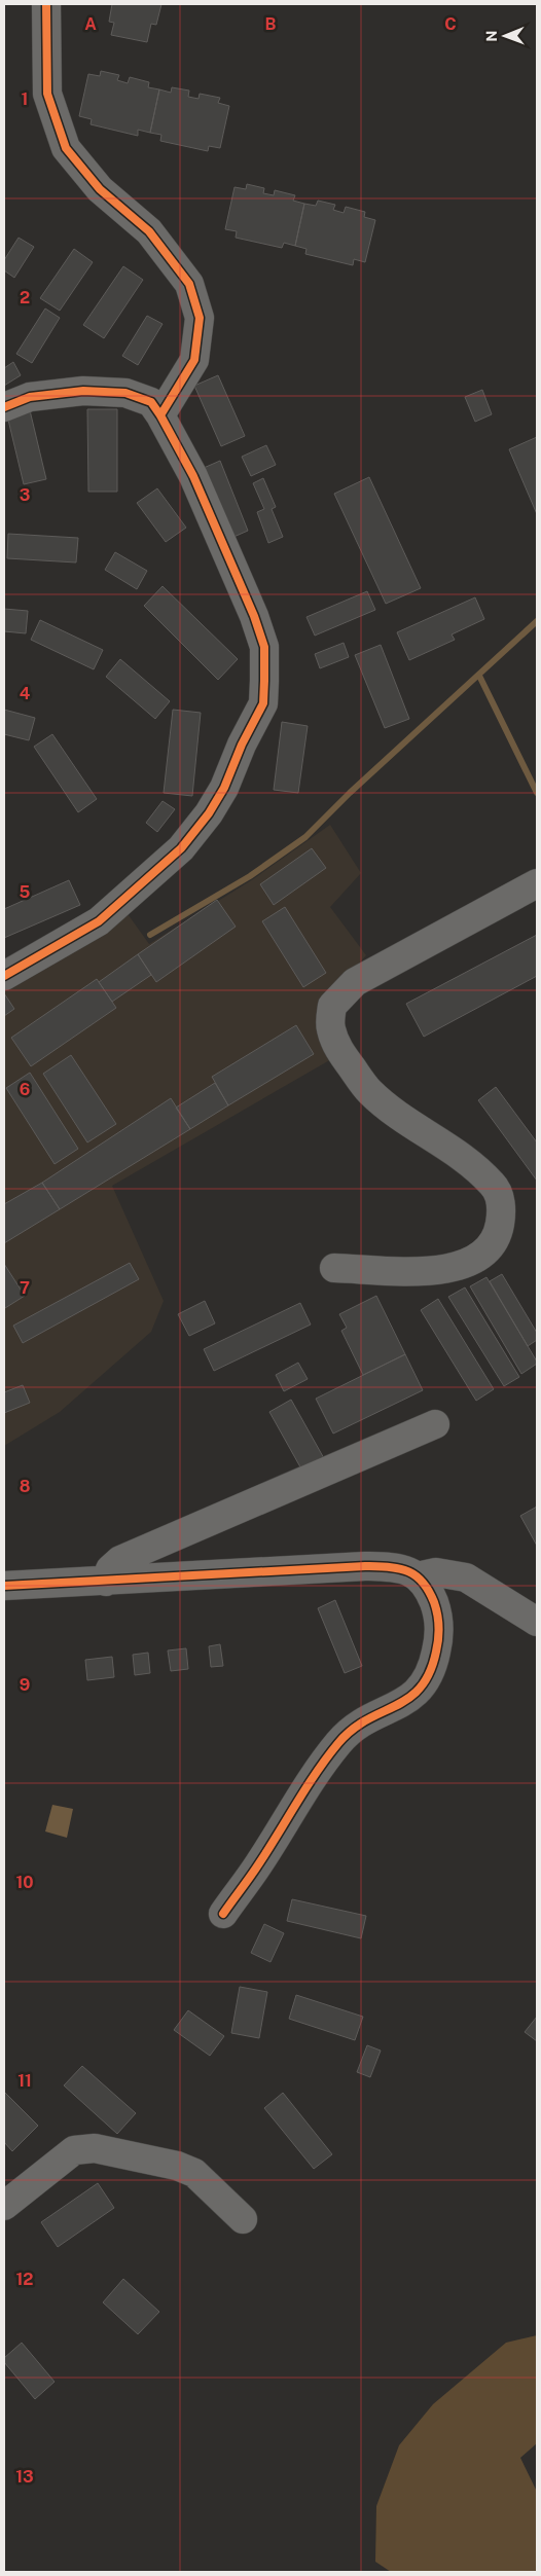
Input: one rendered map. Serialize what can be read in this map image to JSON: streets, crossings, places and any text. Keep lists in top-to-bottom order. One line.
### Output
{"north":"left","grid":{"columns":["A","B","C"],"rows":["1","2","3","4","5","6","7","8","9","10","11","12","13"]}}
